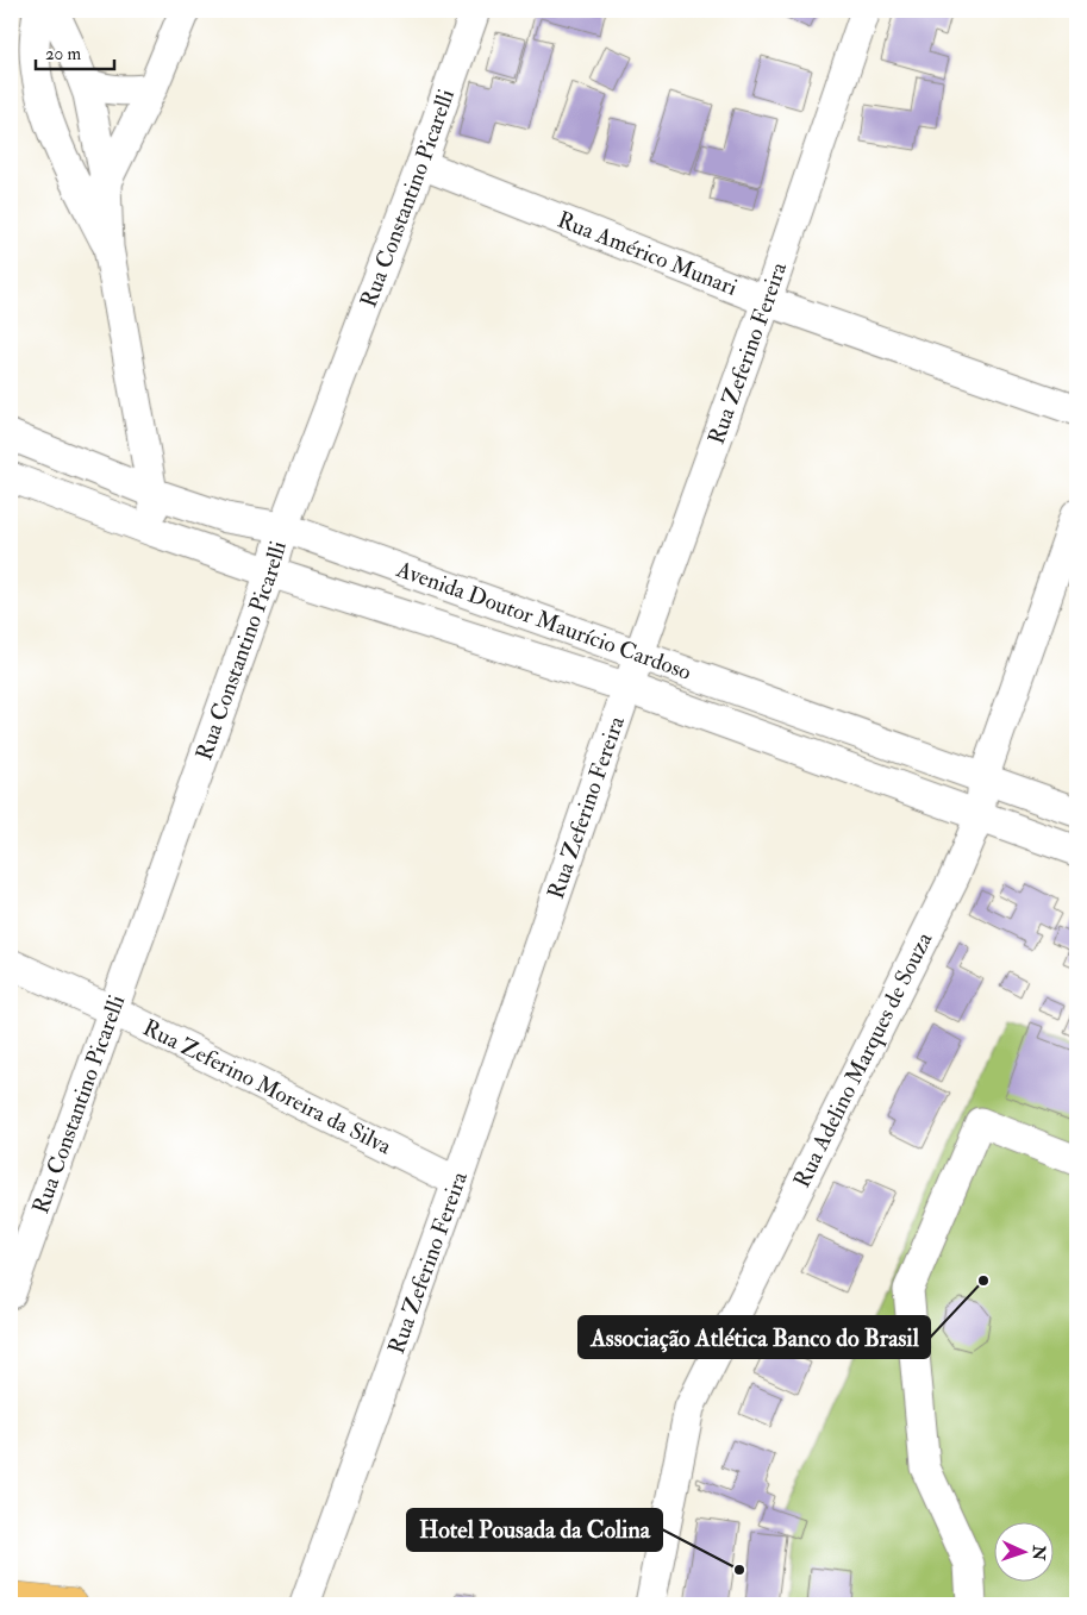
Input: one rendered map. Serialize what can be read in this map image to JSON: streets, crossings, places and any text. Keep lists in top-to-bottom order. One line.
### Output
{"streets":{"street":["Rua Constantino Picarelli","Rua Américo Munari","Rua Zeferino Fereira","Avenida Doutor Maurício Cardoso","Rua Adelino Marques de Souza","Rua Zeferino Moreira da Silva"]},"crossings":[["Rua Constantino Picarelli","Rua Américo Munari"],["Rua Constantino Picarelli","Avenida Doutor Maurício Cardoso"],["Rua Constantino Picarelli","Rua Zeferino Moreira da Silva"],["Rua Américo Munari","Rua Zeferino Fereira"],["Rua Zeferino Fereira","Avenida Doutor Maurício Cardoso"],["Rua Zeferino Fereira","Rua Zeferino Moreira da Silva"],["Avenida Doutor Maurício Cardoso","Rua Adelino Marques de Souza"]],"places":["Associação Atlética Banco do Brasil","Hotel Pousada da Colina"],"scale_bar":"20 m","north":"right"}
